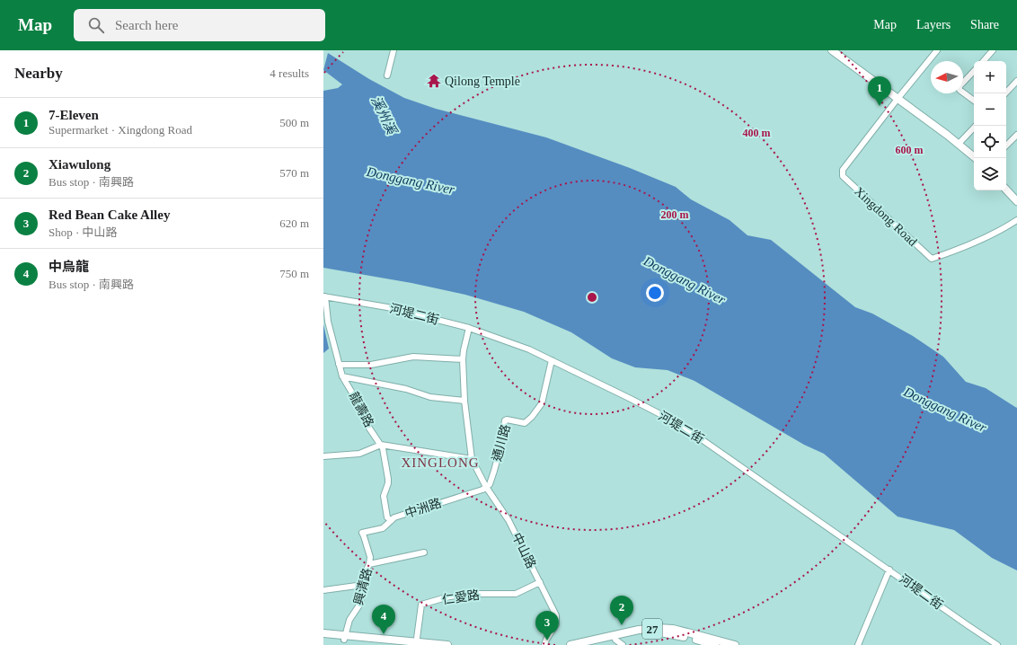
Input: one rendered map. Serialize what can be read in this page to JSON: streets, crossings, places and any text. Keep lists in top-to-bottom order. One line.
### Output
{"streets":{"main road":["27"],"street":["Xingdong Road","河堤二街","龍壽路","通川路","中洲路","中山路","興清路","仁愛路"]},"crossings":[["河堤二街","龍壽路"],["河堤二街","通川路"],["河堤二街","中山路"],["龍壽路","中洲路"],["通川路","中洲路"],["通川路","中山路"],["中洲路","中山路"],["中洲路","興清路"],["中山路","仁愛路"]],"districts":["XINGLONG"],"water":["溪州溪","Donggang River"],"places":{"temple":["Qilong Temple"]},"north":"left","page":{"header":"Map","search":"Search here","nav":["Map","Layers","Share"],"heading":["Nearby","4 results"],"map_buttons":["+","−"],"pins":["1","2","4","3"],"list":[{"mark":"1","name":"7-Eleven","note":"Supermarket · Xingdong Road","value":"500 m"},{"mark":"2","name":"Xiawulong","note":"Bus stop · 南興路","value":"570 m"},{"mark":"3","name":"Red Bean Cake Alley","note":"Shop · 中山路","value":"620 m"},{"mark":"4","name":"中烏龍","note":"Bus stop · 南興路","value":"750 m"}]},"rings":["400 m","600 m","200 m"]}
